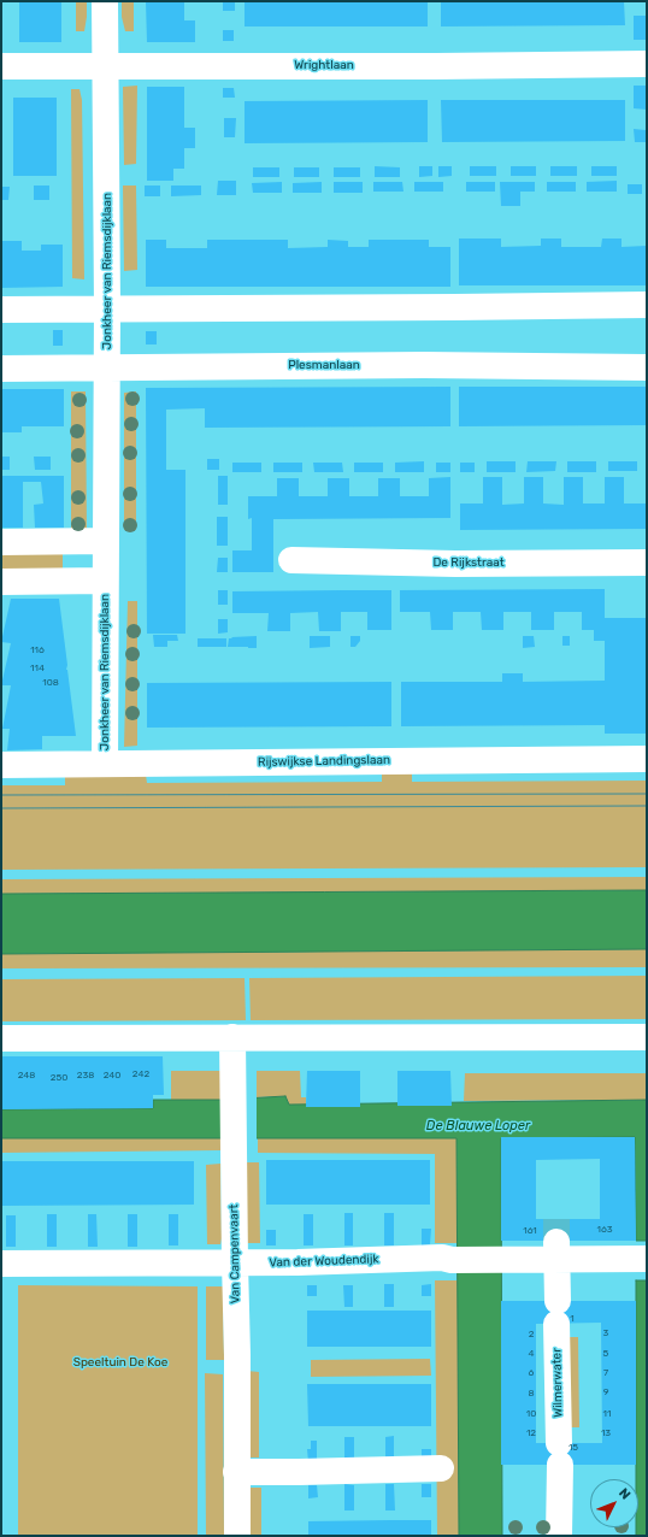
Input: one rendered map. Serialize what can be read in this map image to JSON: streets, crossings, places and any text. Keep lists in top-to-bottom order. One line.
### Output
{"streets":{"street":["Wrightlaan","Jonkheer van Riemsdijklaan","Plesmanlaan","De Rijkstraat","Rijswijkse Landingslaan","Van Campenvaart","Van der Woudendijk","Wilmerwater"]},"crossings":[["Wrightlaan","Jonkheer van Riemsdijklaan"],["Jonkheer van Riemsdijklaan","Plesmanlaan"],["Jonkheer van Riemsdijklaan","Rijswijkse Landingslaan"],["Van Campenvaart","Van der Woudendijk"],["Van der Woudendijk","Wilmerwater"]],"water":["De Blauwe Loper"],"parks":["Speeltuin De Koe"],"house_numbers":["116","114","108","242","248","238","240","250","163","161","1","3","2","4","5","6","7","9","8","10","11","12","13","15"],"north":"top right"}
